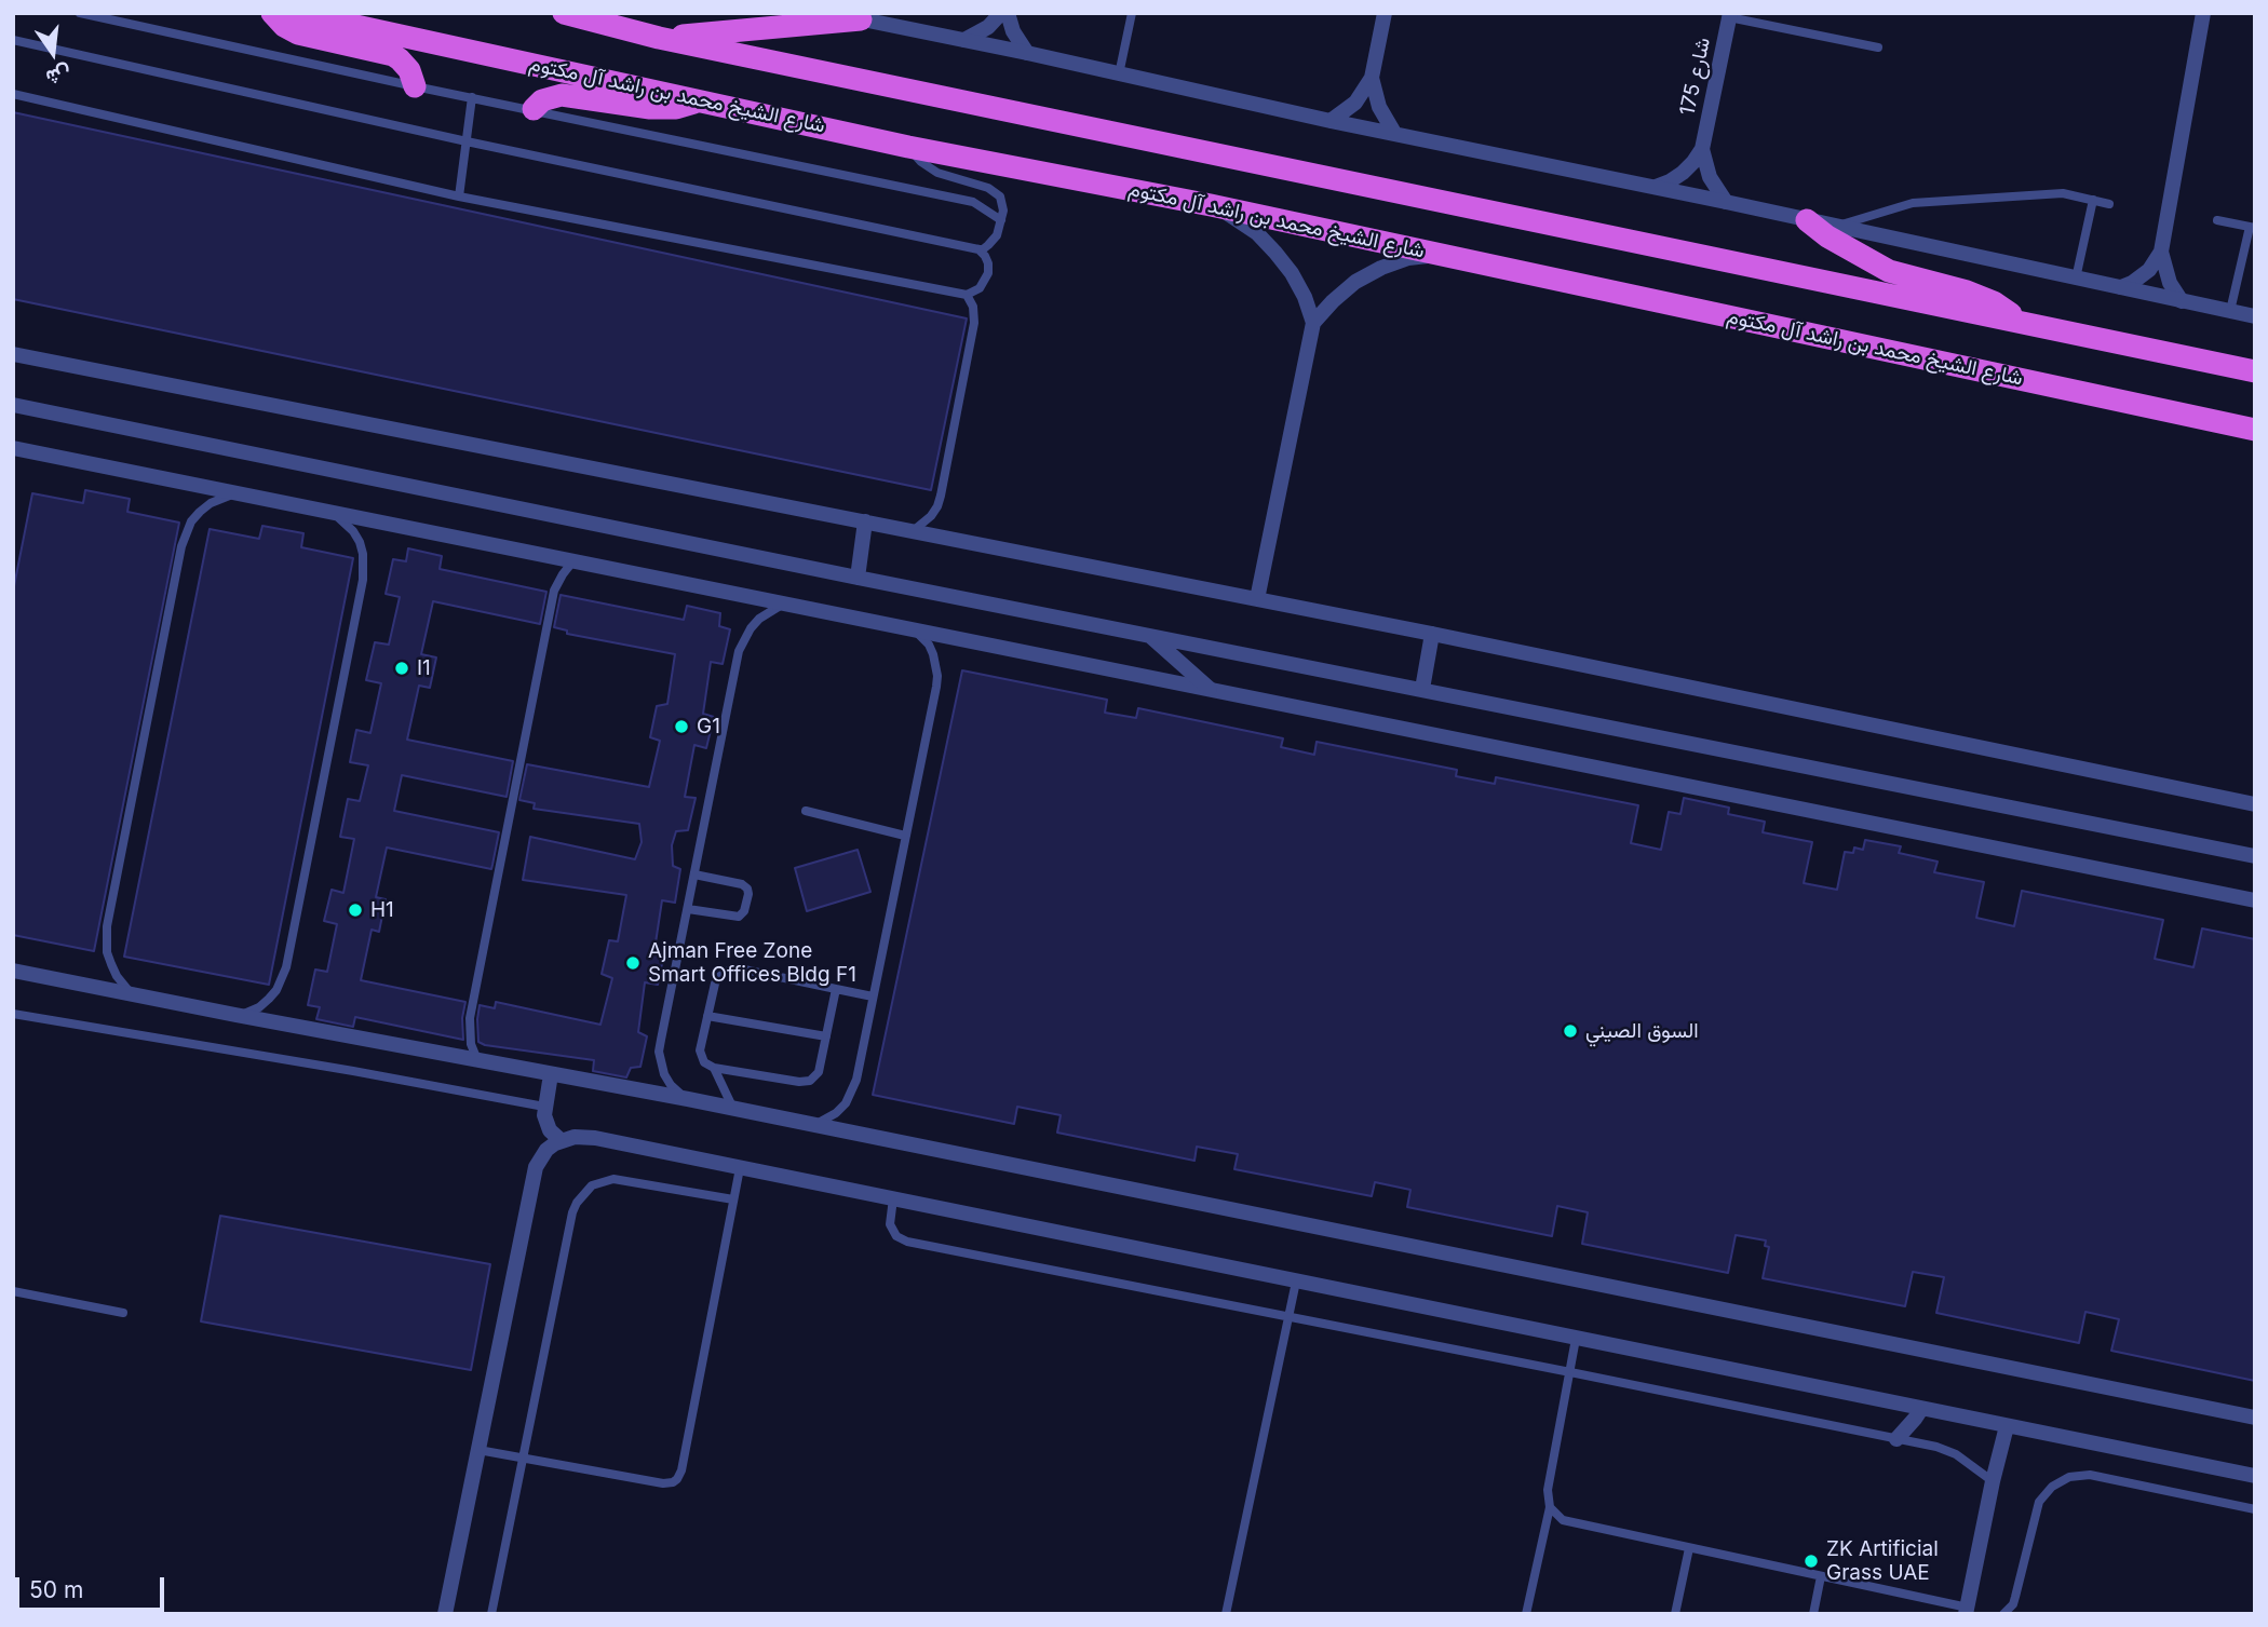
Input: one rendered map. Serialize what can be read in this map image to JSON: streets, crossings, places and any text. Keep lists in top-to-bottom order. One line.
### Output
{"streets":{"highway":["شارع الشيخ محمد بن راشد آل مكتوم"],"street":["شارع 175"]},"places":["I1","G1","H1","Ajman Free Zone Smart Offices Bldg F1","السوق الصيني","ZK Artificial Grass UAE"],"scale_bar":"50 m","north":"bottom"}
